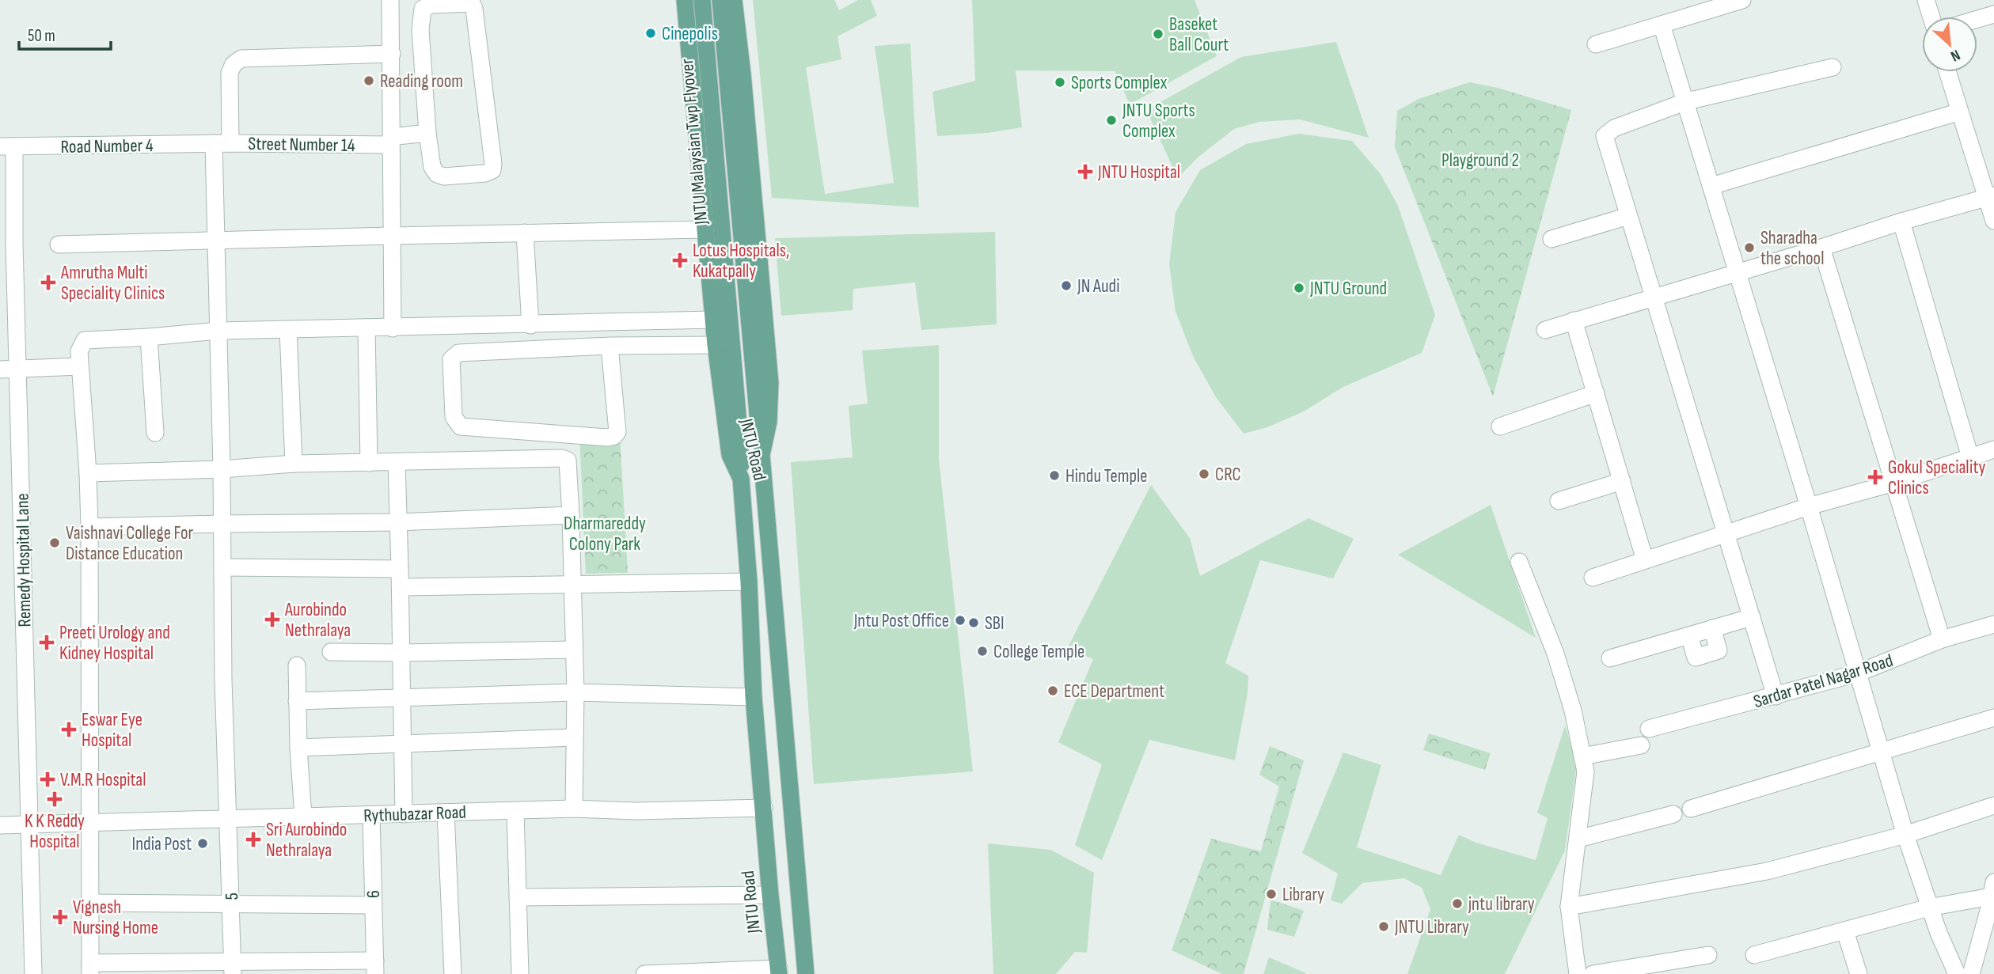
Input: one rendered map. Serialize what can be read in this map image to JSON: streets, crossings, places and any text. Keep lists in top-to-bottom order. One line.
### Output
{"streets":{"main road":["JNTU Malaysian Twp Flyover","JNTU Road"],"street":["Street Number 14","Road Number 4","Remedy Hospital Lane","Sardar Patel Nagar Road","Rythubazar Road","6","5"]},"crossings":[["JNTU Malaysian Twp Flyover","JNTU Road"],["Street Number 14","Road Number 4"],["Street Number 14","5"],["Road Number 4","Remedy Hospital Lane"],["Road Number 4","5"],["JNTU Road","Rythubazar Road"],["Remedy Hospital Lane","Rythubazar Road"],["Rythubazar Road","6"],["Rythubazar Road","5"]],"parks":["Playground 2","Dharmareddy Colony Park"],"places":{"other":["Cinepolis","Baseket Ball Court","Reading room","Sports Complex","JNTU Sports Complex","Sharadha the school","JN Audi","JNTU Ground","CRC","Hindu Temple","Vaishnavi College For Distance Education","Jntu Post Office","SBI","College Temple","ECE Department","India Post","Library","jntu library","JNTU Library"],"health":["JNTU Hospital","Lotus Hospitals, Kukatpally","Amrutha Multi Speciality Clinics","Gokul Speciality Clinics","Aurobindo Nethralaya","Preeti Urology and Kidney Hospital","Eswar Eye Hospital","V.M.R Hospital","K K Reddy Hospital","Sri Aurobindo Nethralaya","Vignesh Nursing Home"]},"scale_bar":"50 m","north":"bottom right"}
